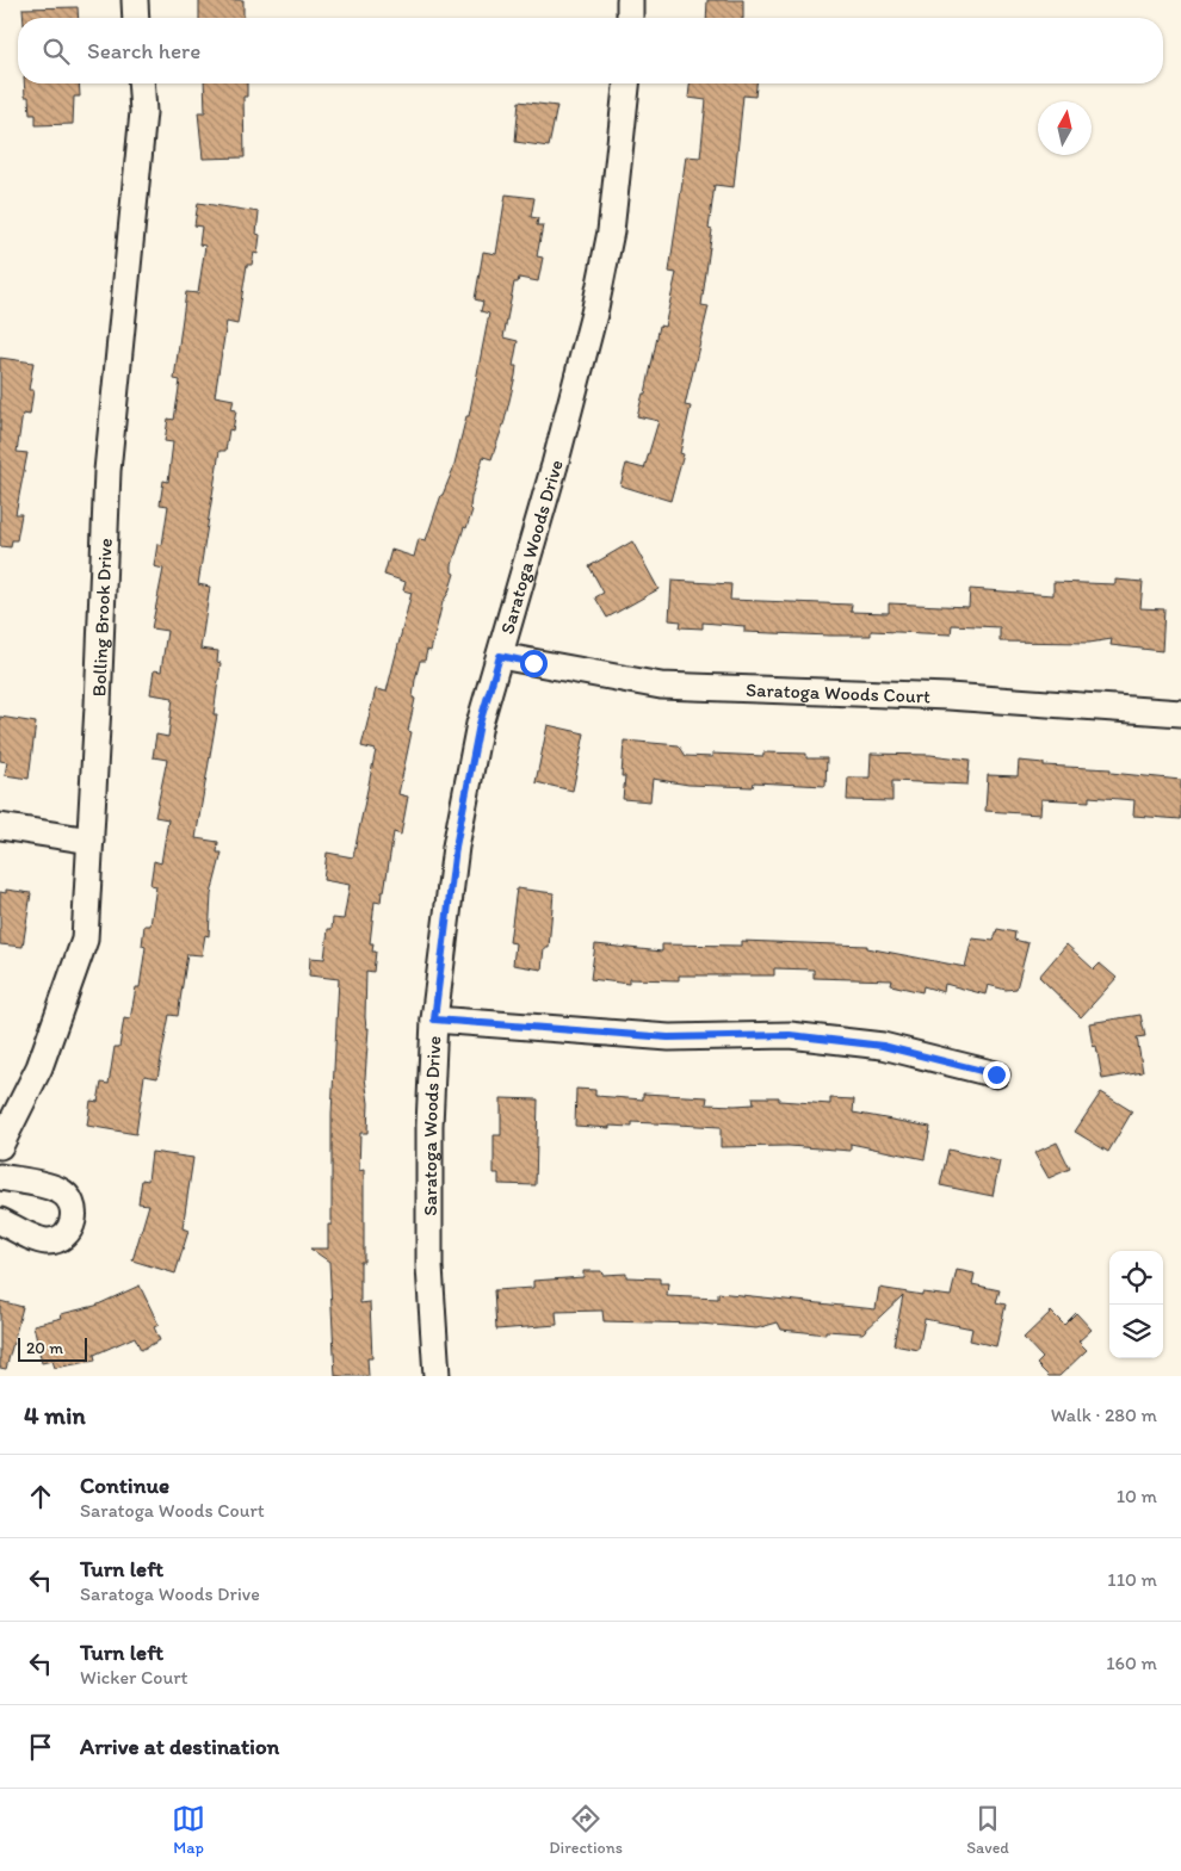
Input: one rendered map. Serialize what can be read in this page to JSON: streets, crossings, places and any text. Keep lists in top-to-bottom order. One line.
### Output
{"streets":{"street":["Saratoga Woods Drive","Bolling Brook Drive","Saratoga Woods Court"]},"crossings":[["Saratoga Woods Drive","Saratoga Woods Court"]],"scale_bar":"20 m","north":"top","page":{"search":"Search here","scale":"20 m","heading":["4 min","Walk · 280 m"],"list":[["Continue","Saratoga Woods Court","10 m"],["Turn left","Saratoga Woods Drive","110 m"],["Turn left","Wicker Court","160 m"],"Arrive at destination"],"nav":["Map","Directions","Saved"]}}
